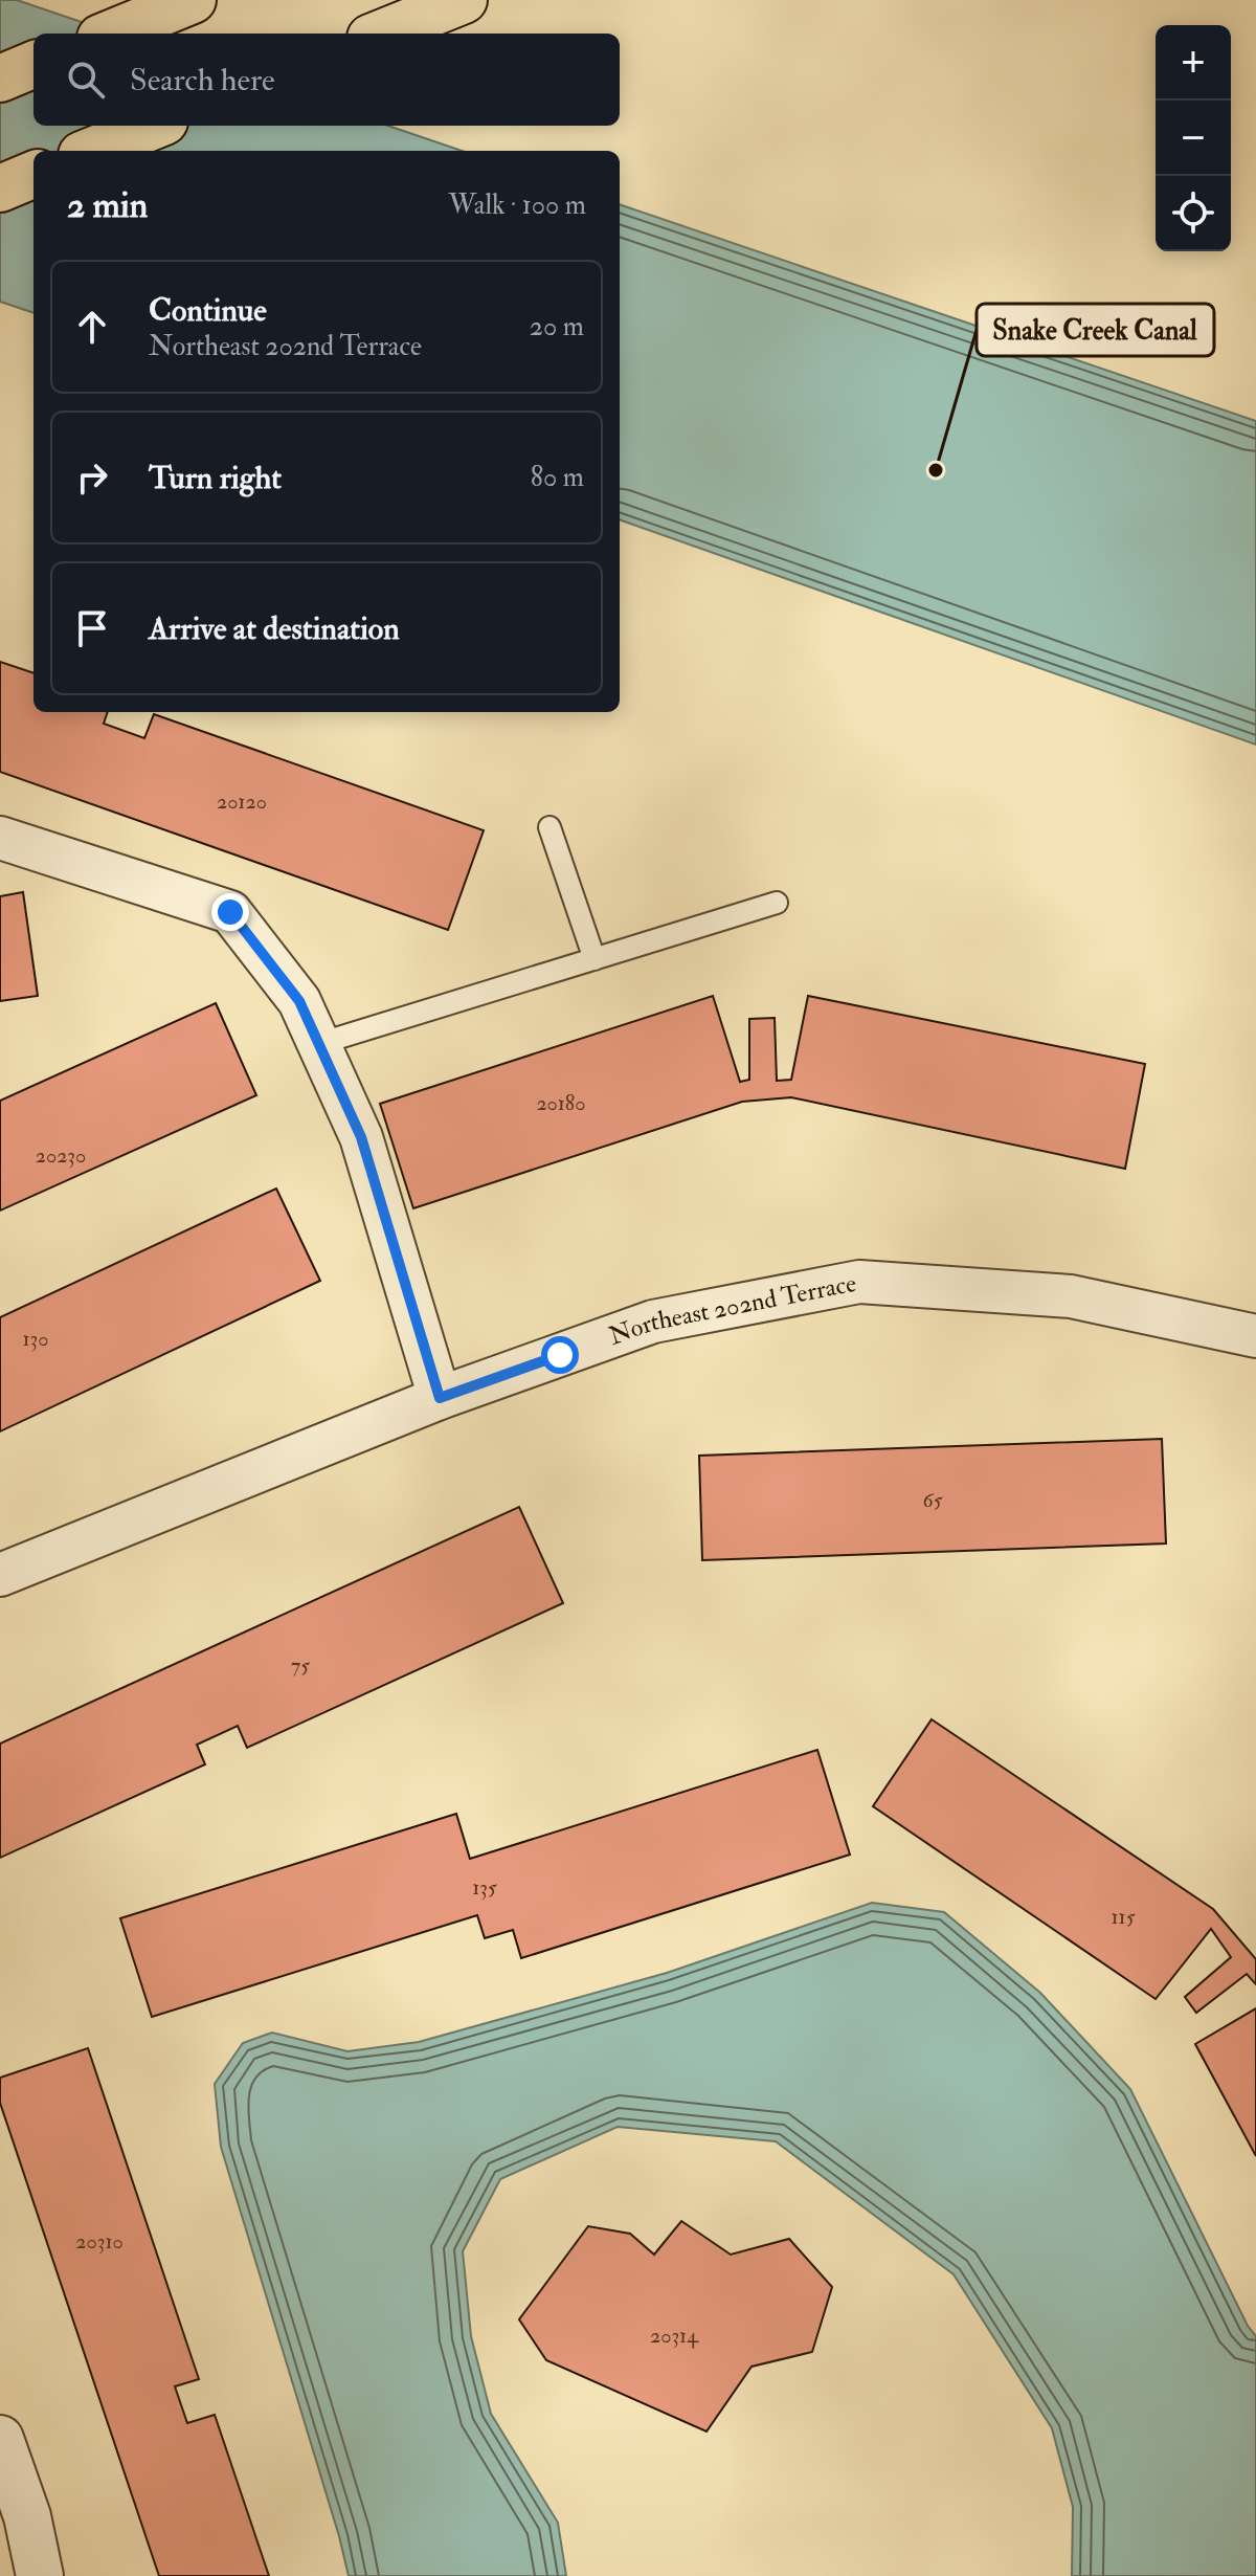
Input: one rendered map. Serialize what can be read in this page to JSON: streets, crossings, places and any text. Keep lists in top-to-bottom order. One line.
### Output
{"streets":{"street":["Northeast 202nd Terrace"]},"places":["Snake Creek Canal"],"house_numbers":["20120","20180","20230","130","65","75","135","115","20310","20314"],"page":{"map_buttons":["+","−"],"search":"Search here","heading":["2 min","Walk · 100 m"],"list":[["Continue","Northeast 202nd Terrace","20 m"],["Turn right","80 m"],"Arrive at destination"]}}
